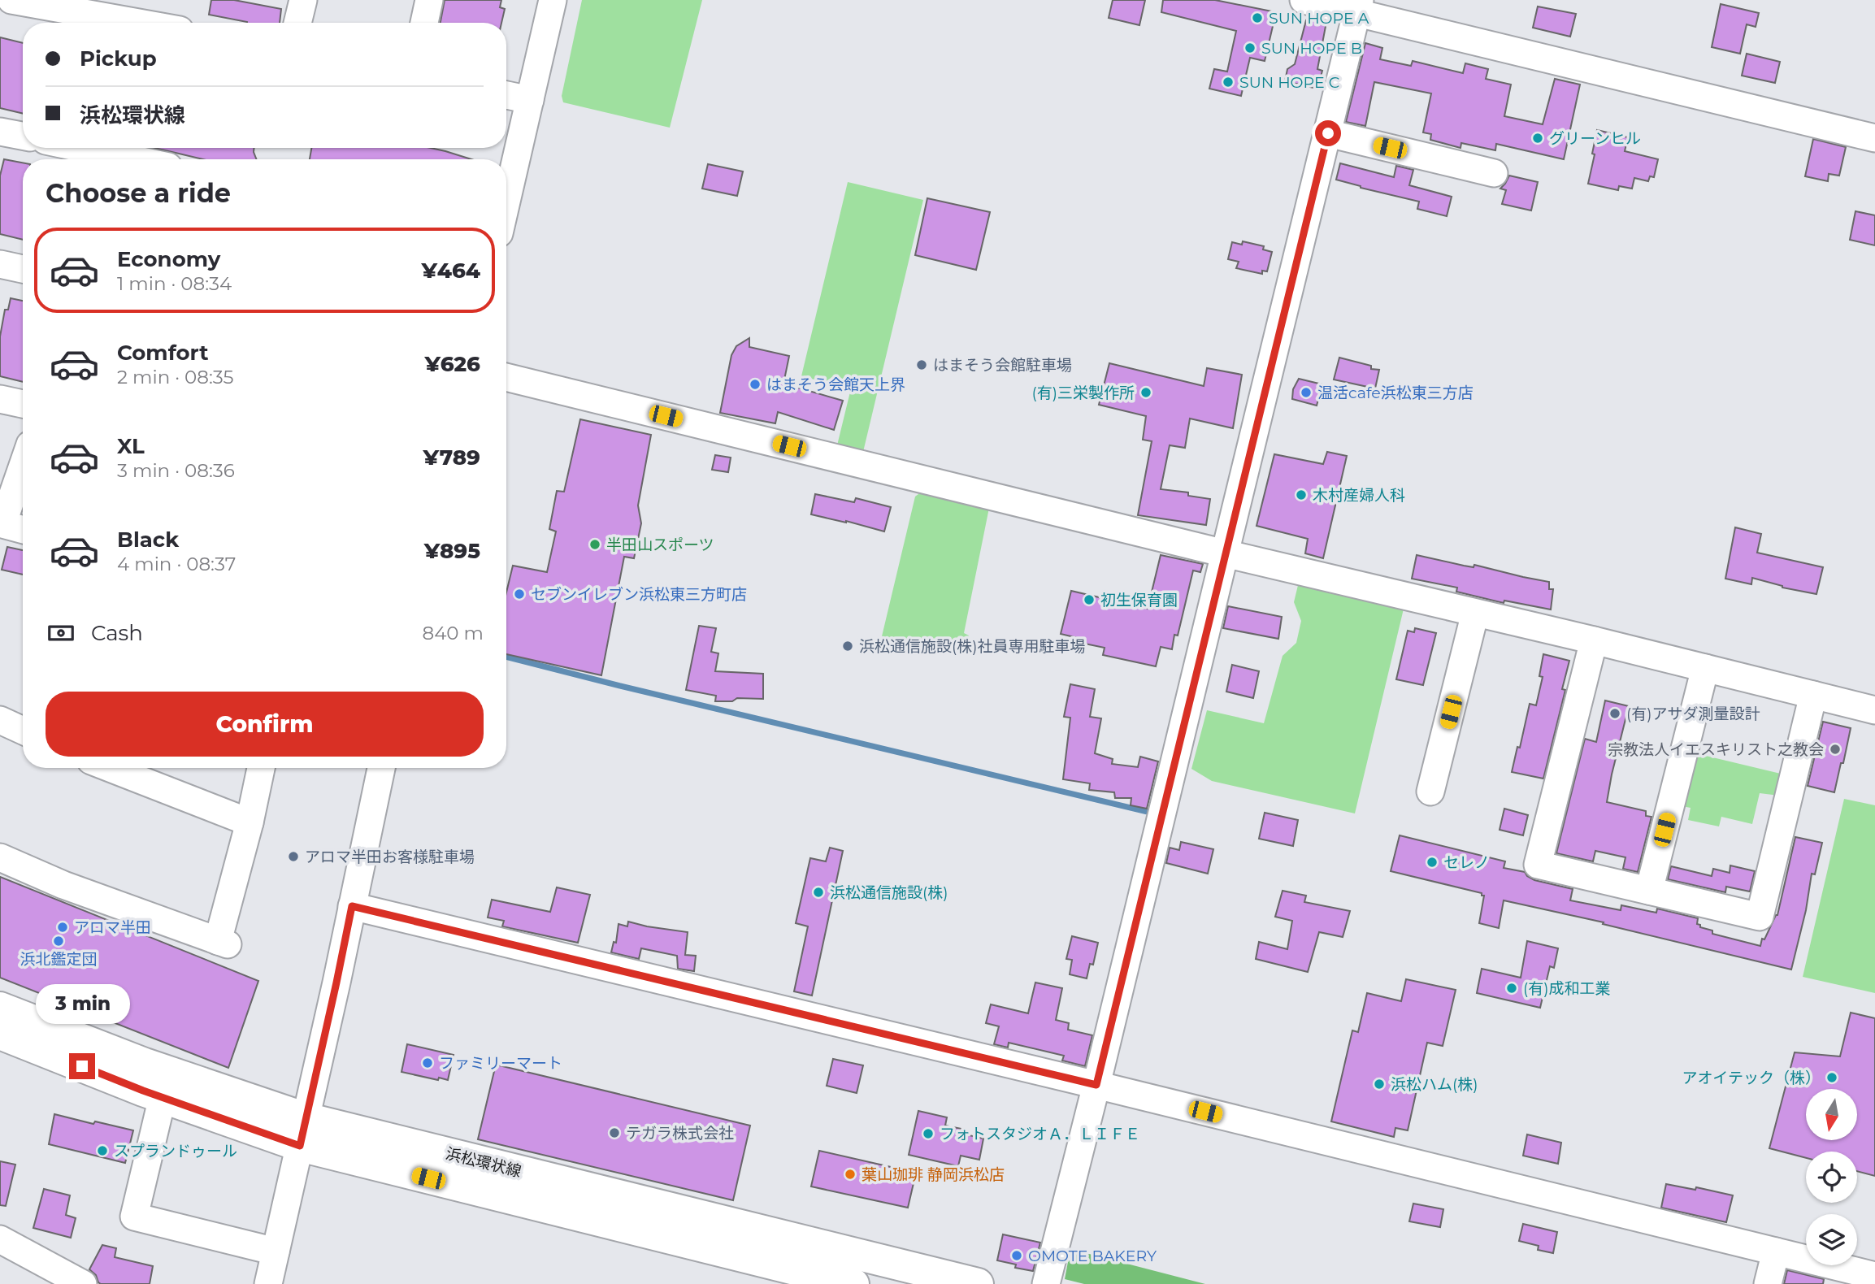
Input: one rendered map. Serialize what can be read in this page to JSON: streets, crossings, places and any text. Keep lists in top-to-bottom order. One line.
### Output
{"streets":{"main road":["浜松環状線"]},"places":["SUN HOPE A","SUN HOPE B","SUN HOPE C","グリーンヒル","はまそう会館駐車場","はまそう会館天上界","(有)三栄製作所","温活cafe浜松東三方店","木村産婦人科","半田山スポーツ","セブンイレブン浜松東三方町店","初生保育園","浜松通信施設(株)社員専用駐車場","(有)アサダ測量設計","宗教法人イエスキリスト之教会","アロマ半田お客様駐車場","セレノ","浜松通信施設(株)","アロマ半田","浜北鑑定団","(有)成和工業","ファミリーマート","アオイテック（株）","浜松ハム(株)","テガラ株式会社","フォトスタジオＡ．ＬＩＦＥ","スプランドゥール","葉山珈琲 静岡浜松店","OMOTE BAKERY"],"north":"bottom","page":{"banner":["Pickup","浜松環状線"],"heading":"Choose a ride","list":[{"name":"Economy","note":"1 min · 08:34","value":"¥464"},{"name":"Comfort","note":"2 min · 08:35","value":"¥626"},{"name":"XL","note":"3 min · 08:36","value":"¥789"},{"name":"Black","note":"4 min · 08:37","value":"¥895"}],"pay":["Cash","840 m"],"buttons":"Confirm","bubble":"3 min"}}
